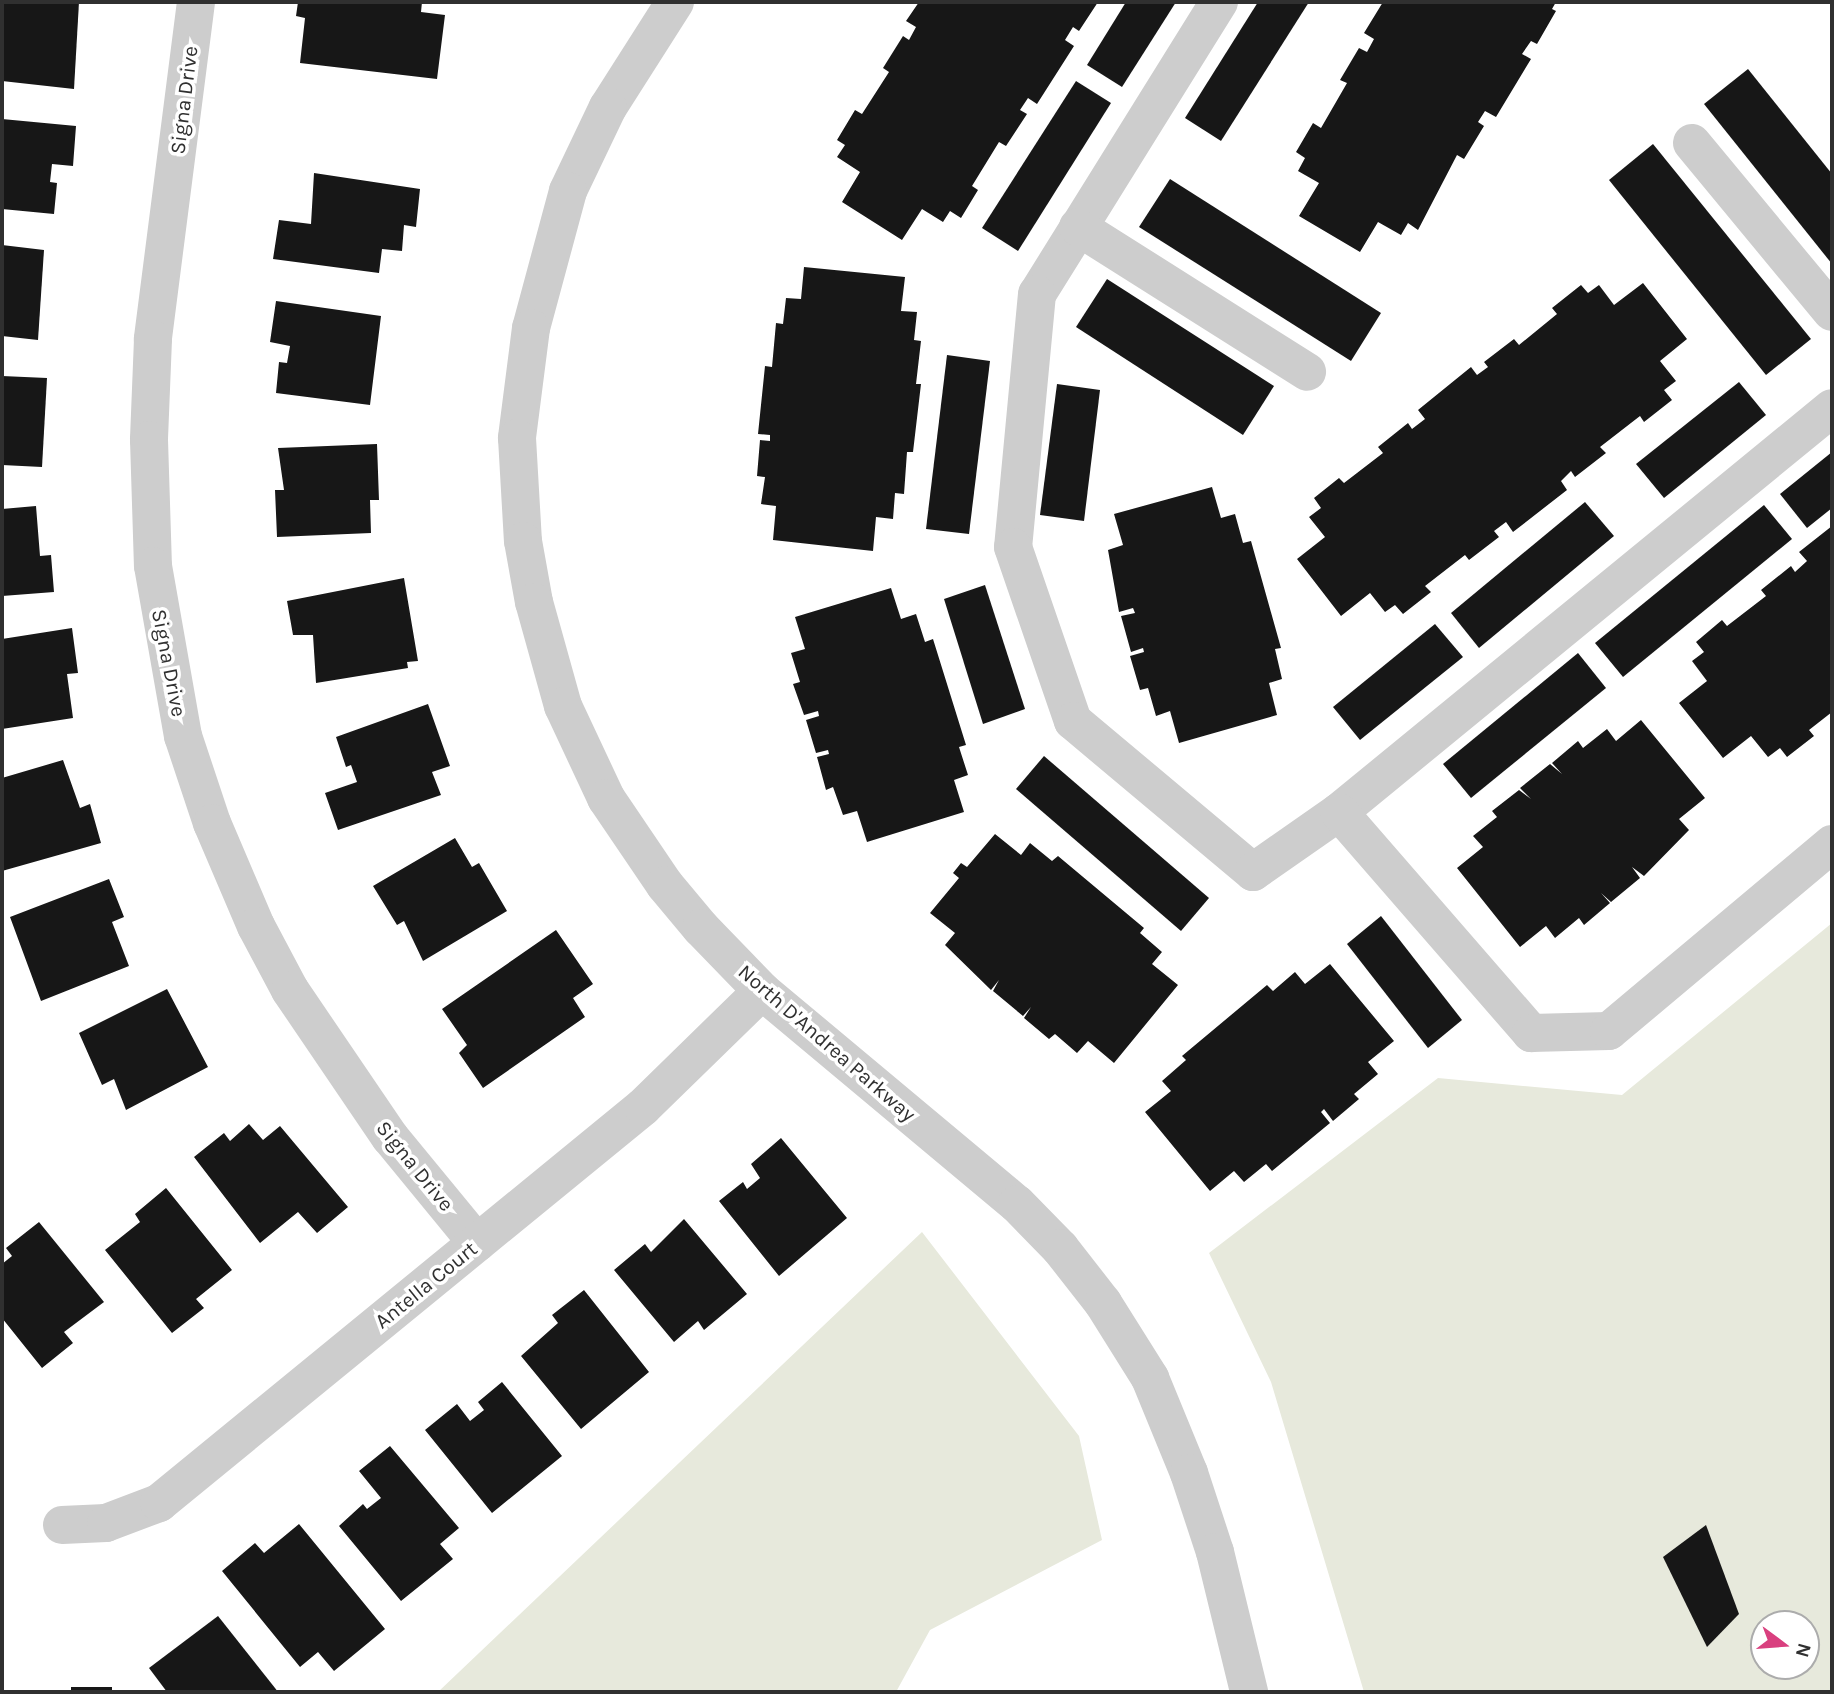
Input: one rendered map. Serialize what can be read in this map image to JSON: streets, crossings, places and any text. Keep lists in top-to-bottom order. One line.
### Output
{"streets":{"street":["Signa Drive","North D'Andrea Parkway","Antella Court"]},"crossings":[["Signa Drive","Antella Court"],["North D'Andrea Parkway","Antella Court"]],"north":"right"}
